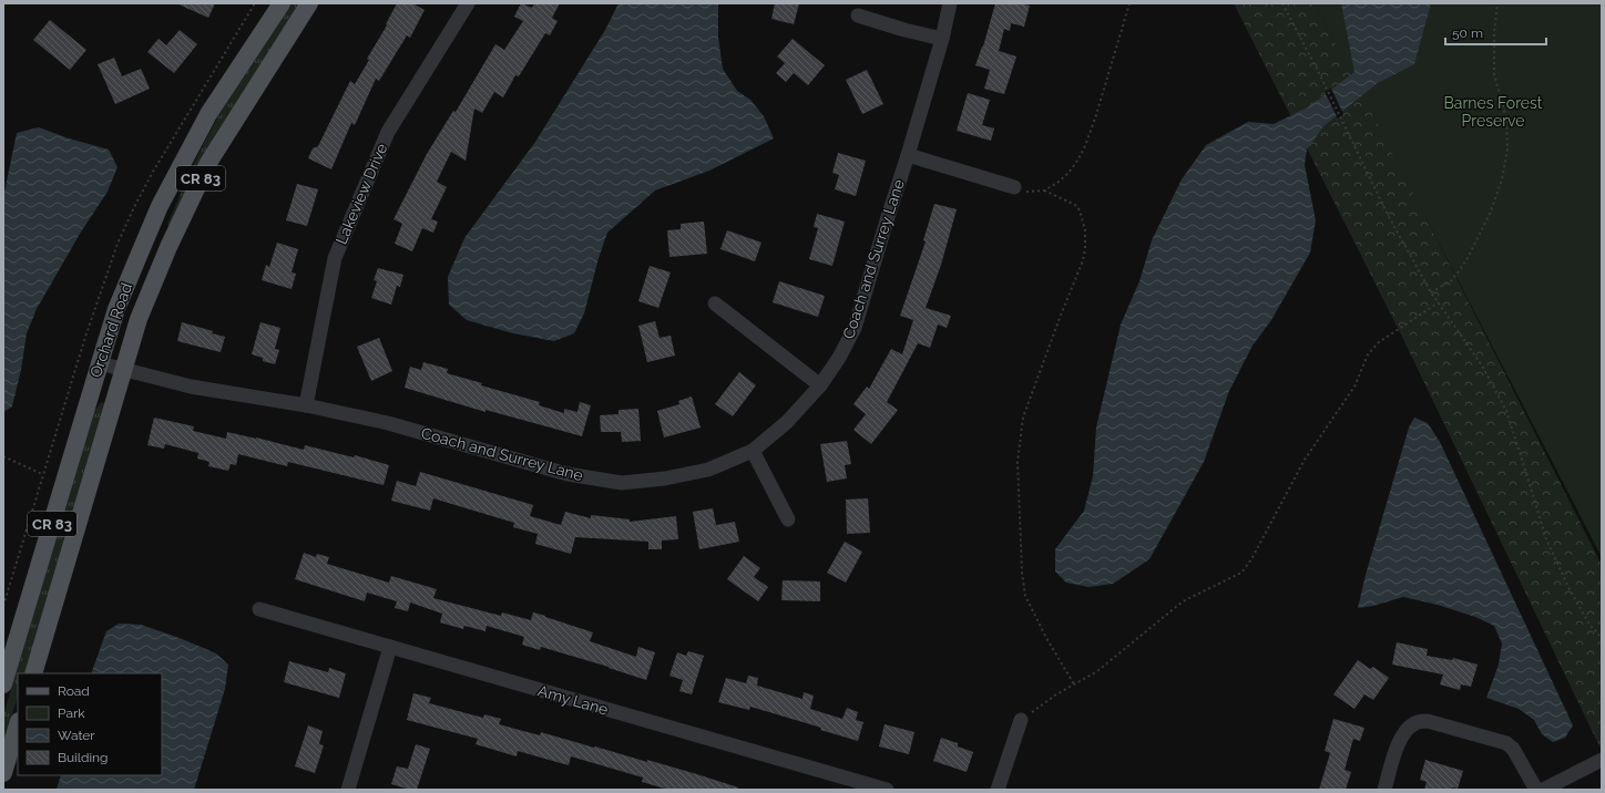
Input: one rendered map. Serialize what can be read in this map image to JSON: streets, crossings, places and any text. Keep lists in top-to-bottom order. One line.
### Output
{"streets":{"main road":["CR 83","Orchard Road"],"street":["Lakeview Drive","Coach and Surrey Lane","Amy Lane"]},"crossings":[["Lakeview Drive","Coach and Surrey Lane"],["Coach and Surrey Lane","Orchard Road"]],"parks":["Barnes Forest Preserve"],"legend":["Road","Park","Water","Building"],"scale_bar":"50 m"}
